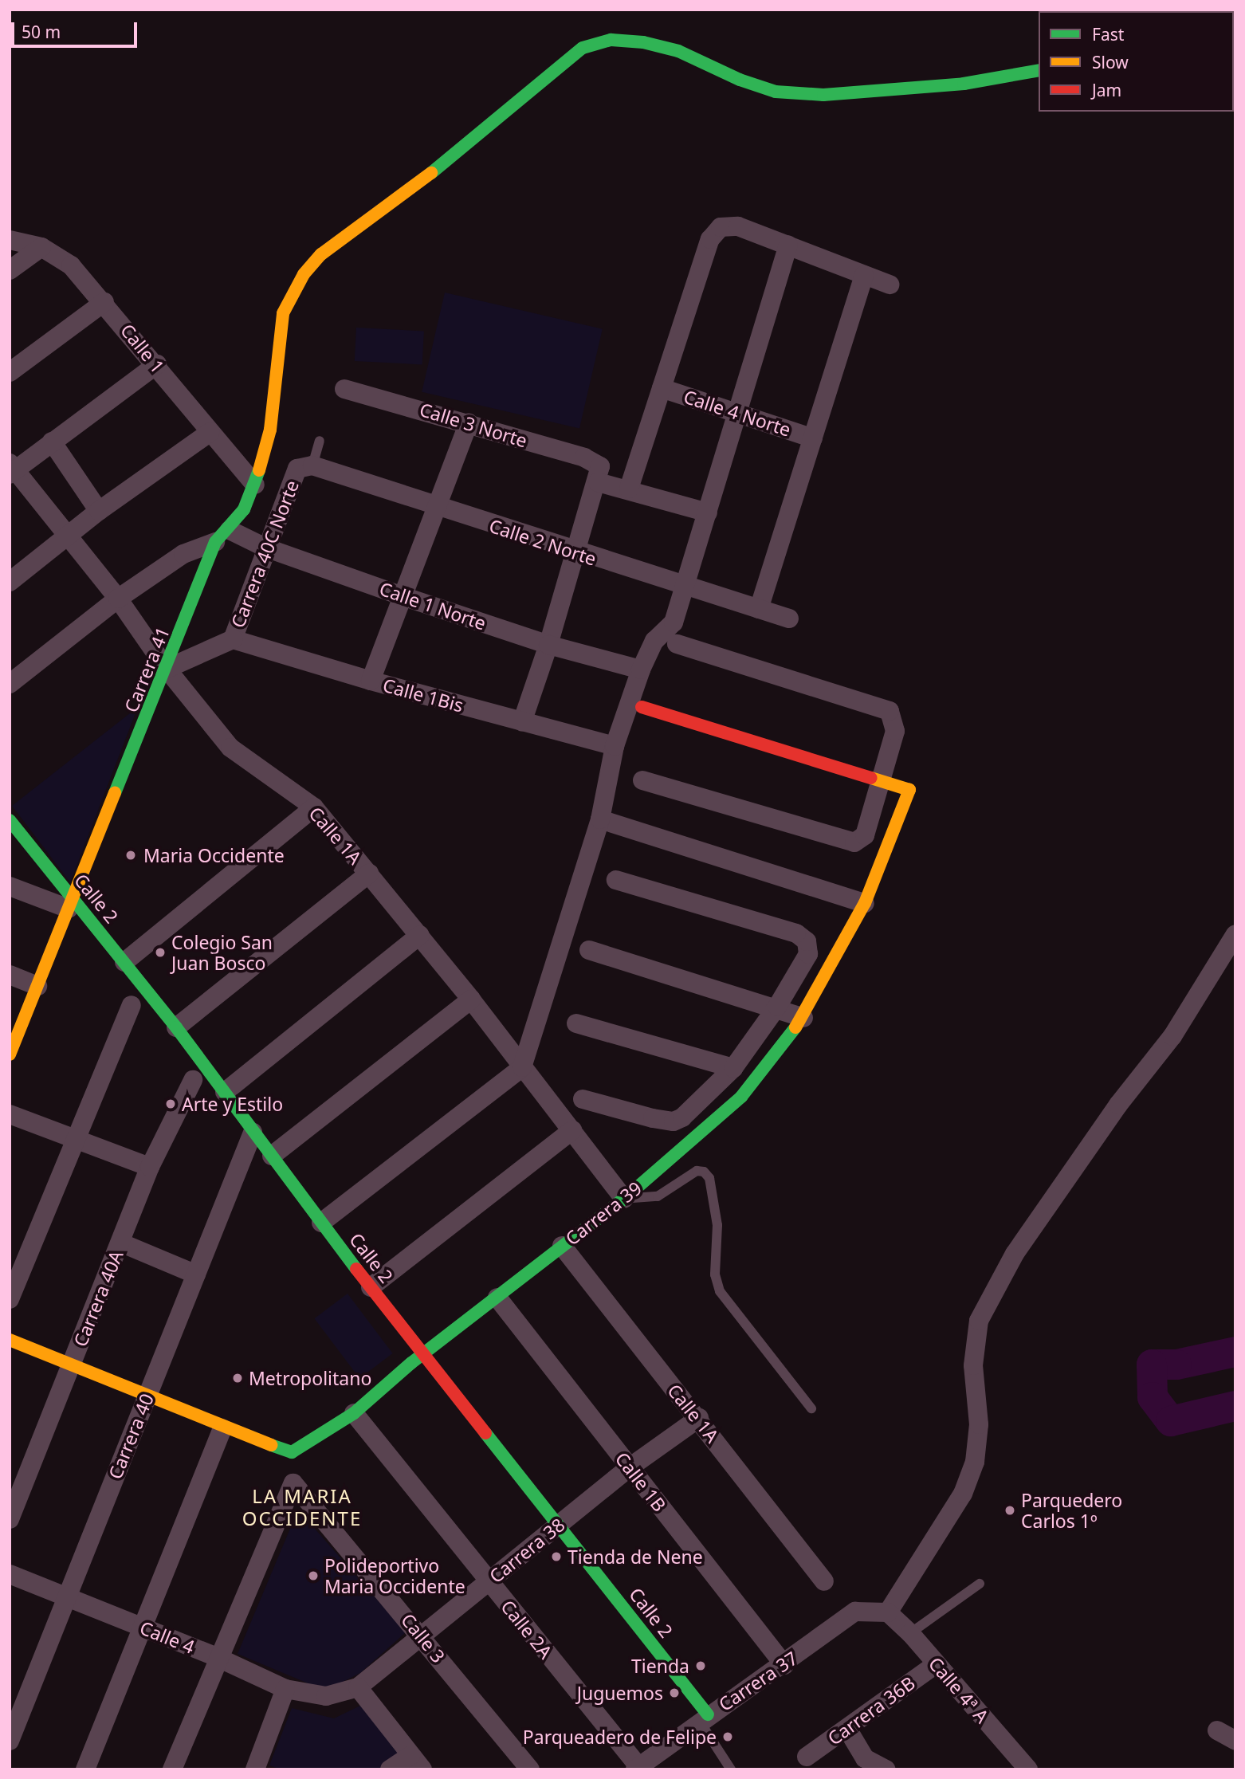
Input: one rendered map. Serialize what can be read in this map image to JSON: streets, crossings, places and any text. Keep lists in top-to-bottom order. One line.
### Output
{"streets":{"street":["Calle 1","Calle 4 Norte","Calle 3 Norte","Calle 2 Norte","Carrera 40C Norte","Calle 1 Norte","Carrera 41","Calle 1Bis","Calle 1A","Calle 2","Carrera 39","Carrera 40A","Carrera 40","Calle 1B","Carrera 38","Calle 2A","Calle 4","Calle 3","Carrera 37","Calle 4ª A","Carrera 36B"]},"crossings":[["Calle 1","Carrera 41"],["Calle 2 Norte","Carrera 40C Norte"],["Carrera 40C Norte","Calle 1 Norte"],["Carrera 40C Norte","Calle 1Bis"],["Calle 1 Norte","Carrera 41"],["Carrera 41","Calle 1A"],["Carrera 41","Calle 2"],["Calle 1A","Carrera 39"],["Calle 1A","Carrera 38"],["Calle 2","Carrera 39"],["Calle 2","Carrera 40"],["Calle 2","Carrera 38"],["Calle 2","Carrera 37"],["Carrera 39","Calle 1B"],["Carrera 39","Calle 2A"],["Carrera 40","Calle 4"],["Calle 1B","Carrera 38"],["Calle 1B","Carrera 37"],["Carrera 38","Calle 2A"],["Carrera 38","Calle 4"],["Carrera 38","Calle 3"],["Calle 2A","Carrera 37"],["Calle 4","Calle 3"],["Carrera 37","Calle 4ª A"],["Calle 4ª A","Carrera 36B"]],"districts":["LA MARIA OCCIDENTE"],"places":["Maria Occidente","Colegio San Juan Bosco","Arte y Estilo","Metropolitano","Parquedero Carlos 1º","Tienda de Nene","Polideportivo Maria Occidente","Tienda","Juguemos","Parqueadero de Felipe"],"legend":["Fast","Slow","Jam"],"scale_bar":"50 m"}
